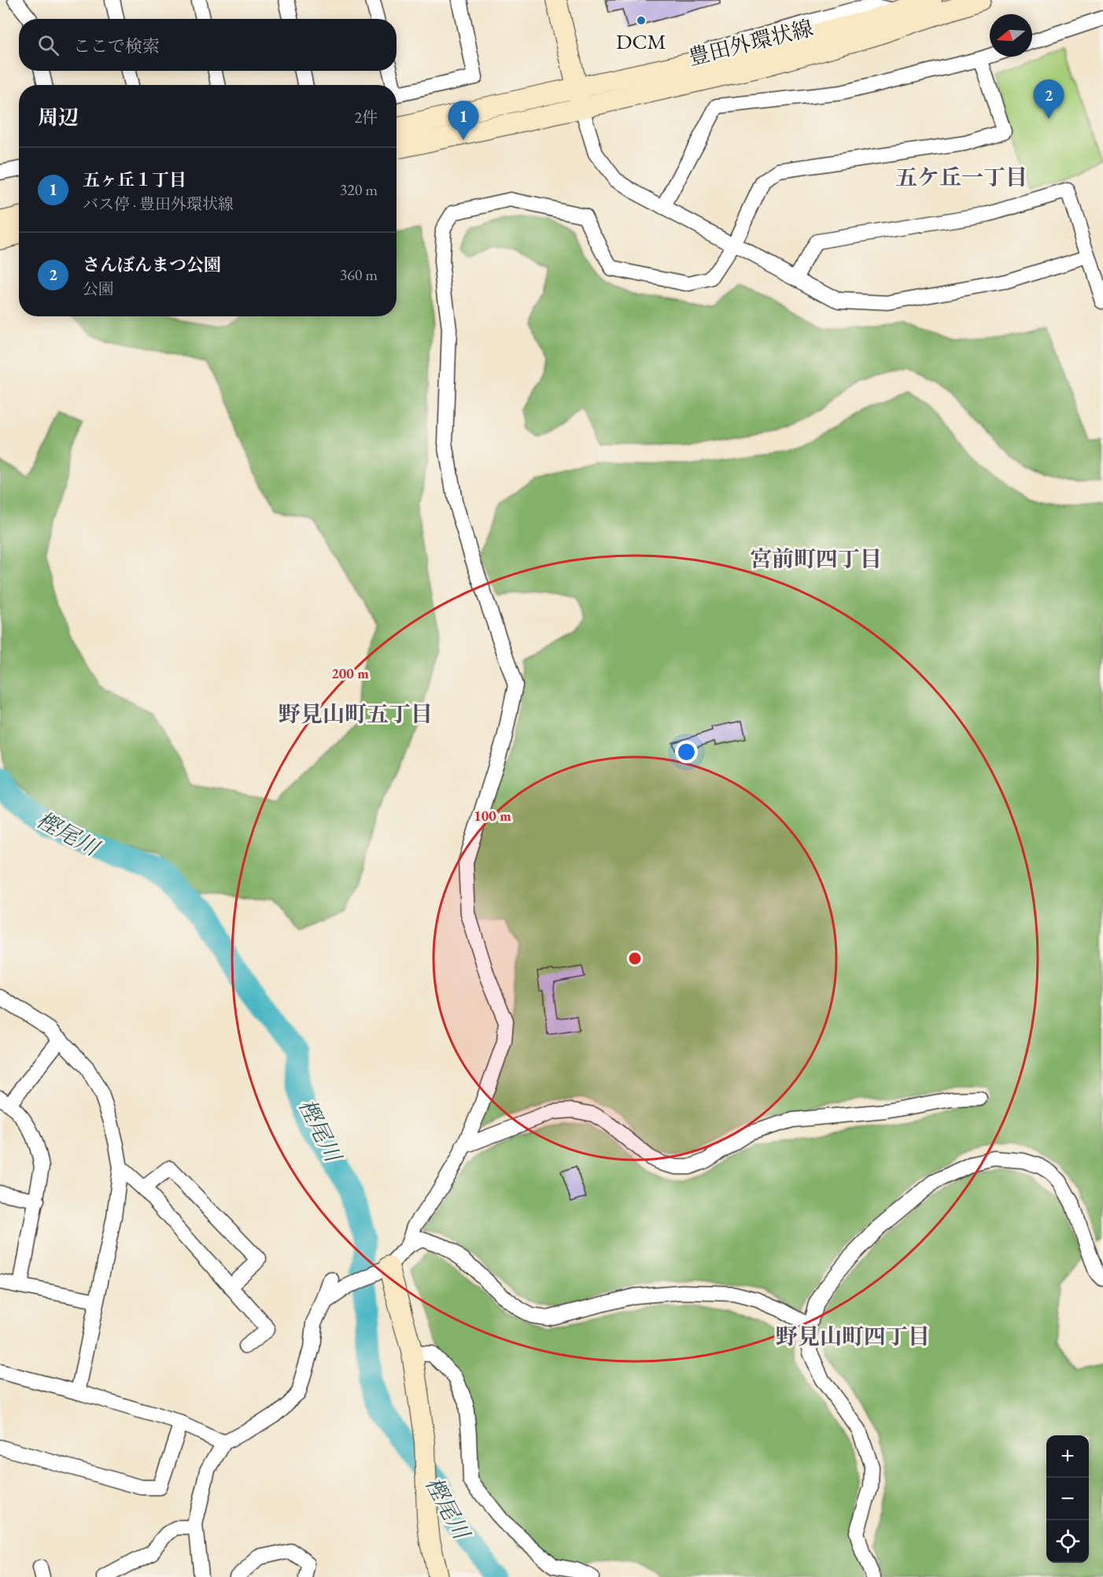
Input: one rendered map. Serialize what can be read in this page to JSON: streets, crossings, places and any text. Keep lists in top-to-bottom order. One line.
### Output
{"streets":{"street":["豊田外環状線"]},"districts":["五ケ丘一丁目","宮前町四丁目","野見山町五丁目","野見山町四丁目"],"water":["樫尾川"],"places":["DCM"],"north":"left","page":{"search":"ここで検索","pins":["2","1"],"heading":["周辺","2件"],"list":[{"mark":"1","name":"五ヶ丘１丁目","note":"バス停 · 豊田外環状線","value":"320 m"},{"mark":"2","name":"さんぼんまつ公園","note":"公園","value":"360 m"}],"map_buttons":["+","−"]},"rings":["200 m","100 m"]}
